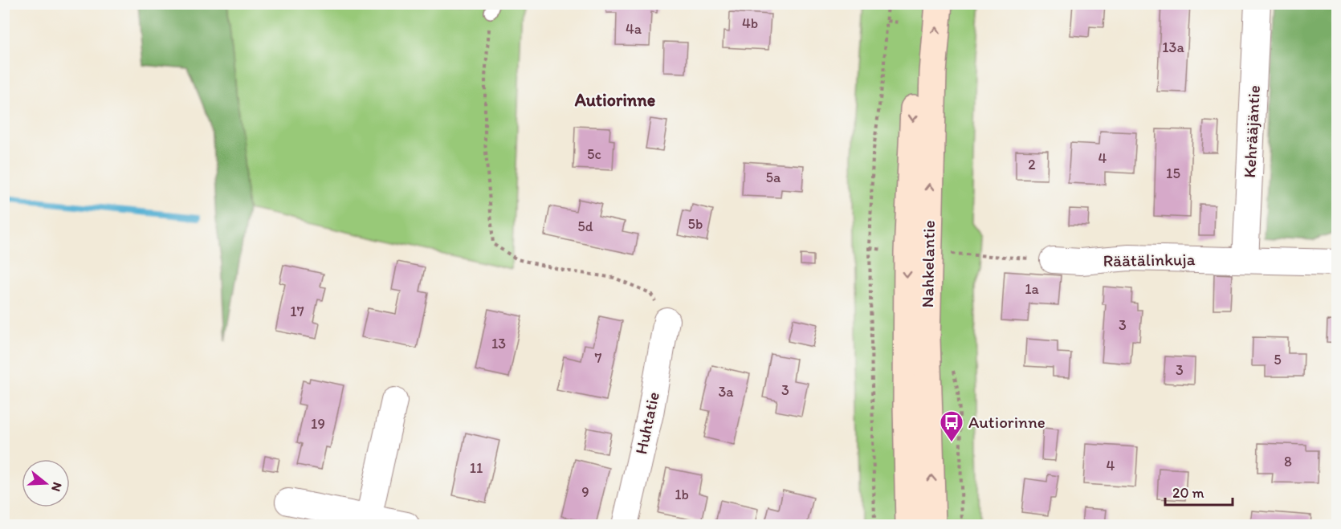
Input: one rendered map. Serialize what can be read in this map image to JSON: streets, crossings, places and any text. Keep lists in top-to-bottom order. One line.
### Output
{"streets":{"main road":["Nahkelantie"],"street":["Kehrääjäntie","Räätälinkuja","Huhtatie"]},"crossings":[["Kehrääjäntie","Räätälinkuja"]],"districts":["Autiorinne"],"places":{"bus stop":["Autiorinne"]},"house_numbers":["4b","4a","13a","5c","4","2","15","5a","5b","5d","1a","17","3","13","7","5","3","3","3a","19","8","4","11","9","1b"],"scale_bar":"20 m","north":"right"}
